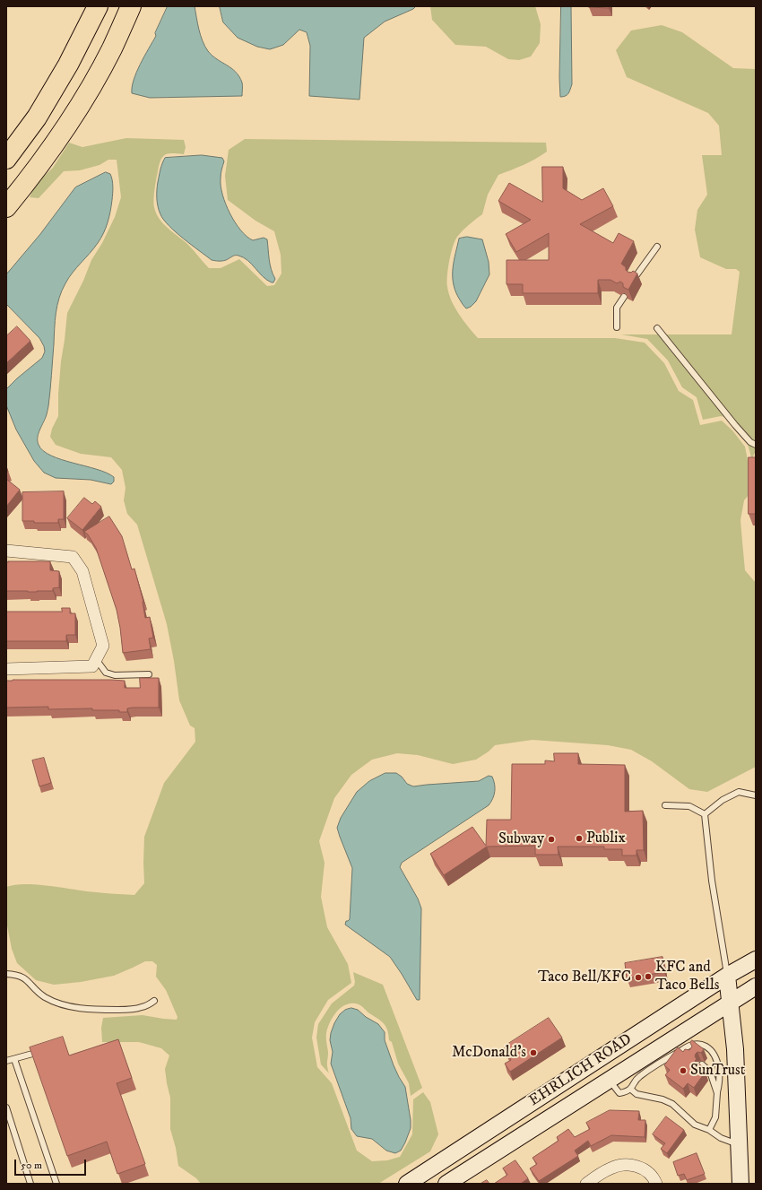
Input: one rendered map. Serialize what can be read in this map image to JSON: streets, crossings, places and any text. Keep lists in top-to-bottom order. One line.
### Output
{"streets":{"main road":["EHRLICH ROAD"]},"places":["Publix","Subway","KFC and Taco Bells","Taco Bell/KFC","McDonald's","SunTrust"],"scale_bar":"50 m"}
